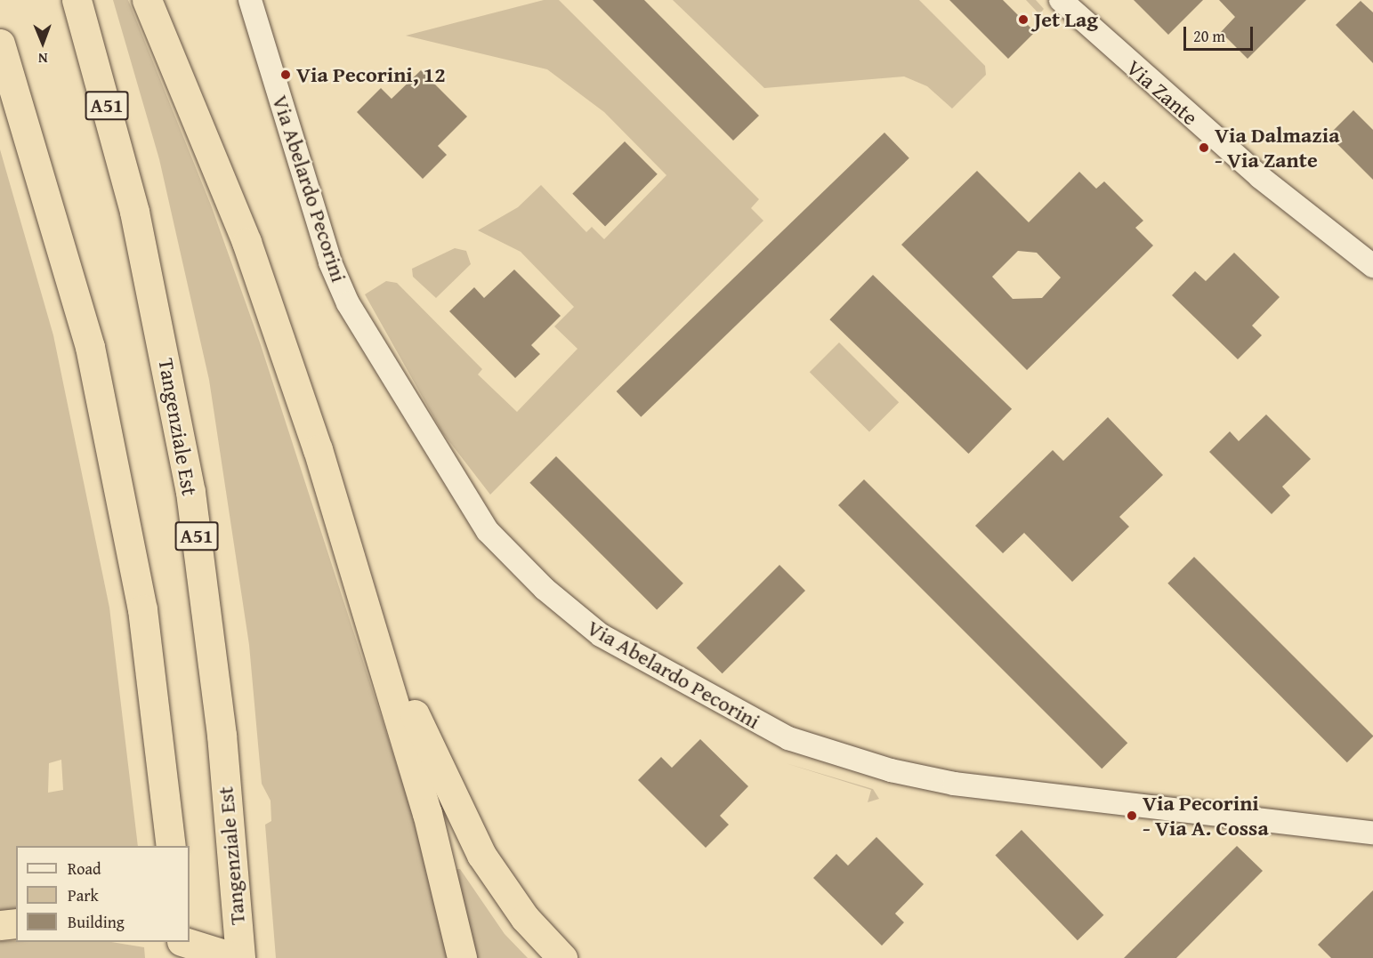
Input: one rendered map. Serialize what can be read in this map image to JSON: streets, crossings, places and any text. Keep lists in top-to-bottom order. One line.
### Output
{"streets":{"highway":["A51","Tangenziale Est"],"street":["Via Zante","Via Abelardo Pecorini"]},"places":["Jet Lag","Via Pecorini, 12","Via Dalmazia - Via Zante","Via Pecorini - Via A. Cossa"],"legend":["Road","Park","Building"],"scale_bar":"20 m","north":"bottom"}
